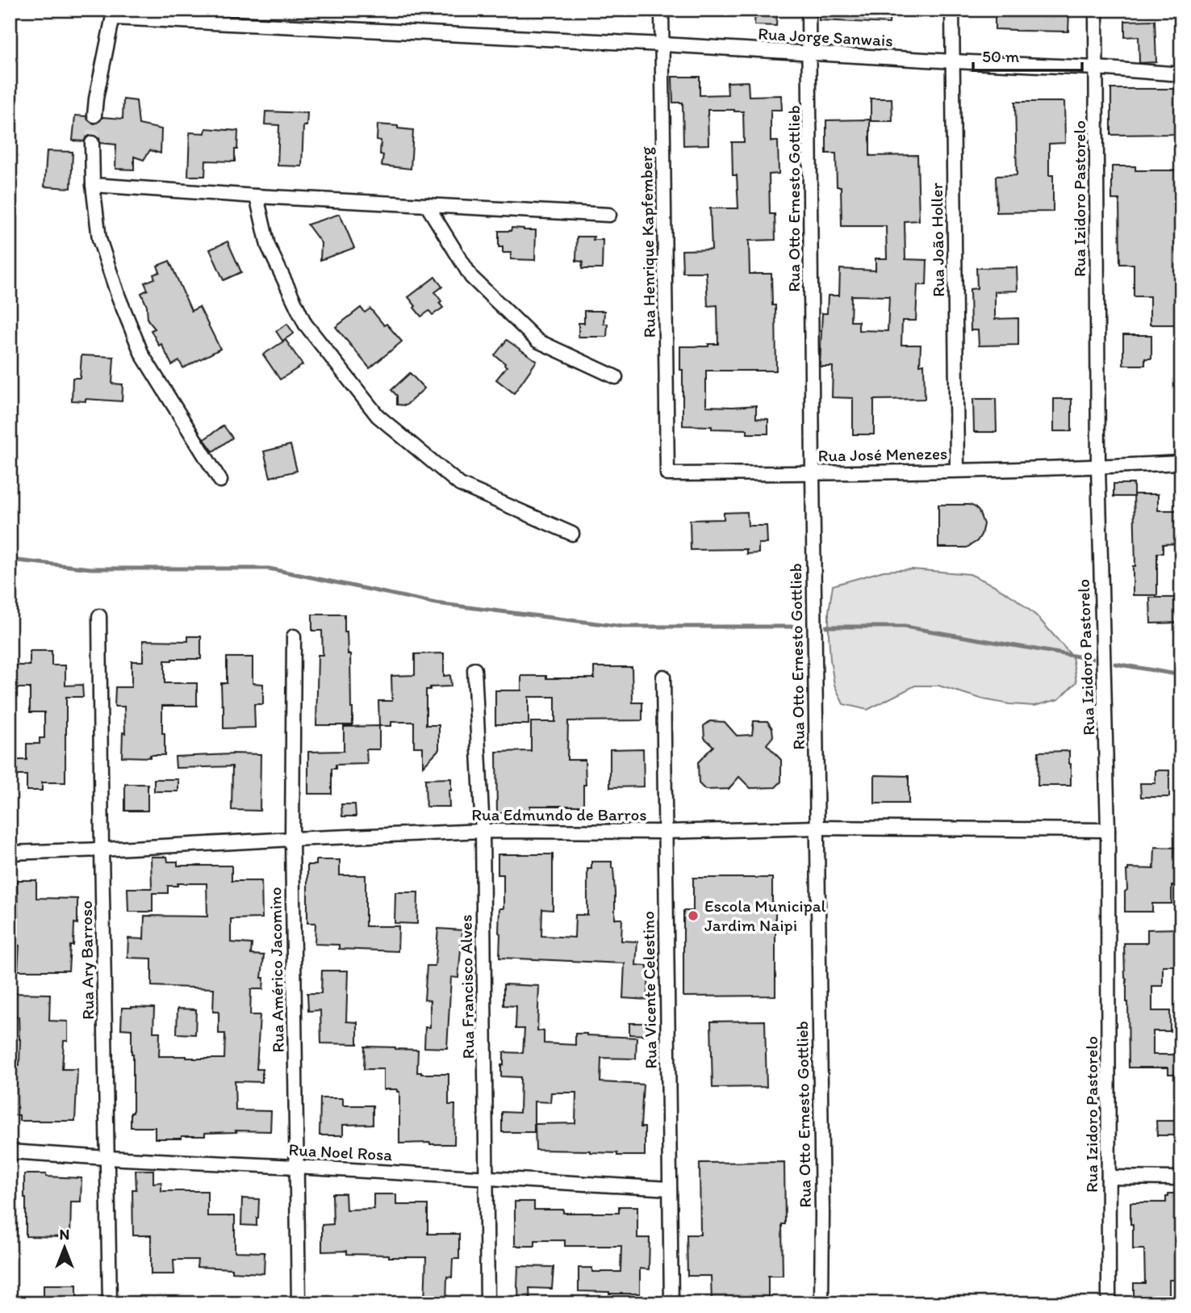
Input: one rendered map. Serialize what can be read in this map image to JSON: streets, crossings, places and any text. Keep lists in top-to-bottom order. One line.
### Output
{"streets":{"street":["Rua Jorge Sanwais","Rua Otto Ernesto Gottlieb","Rua Izidoro Pastorelo","Rua João Holler","Rua Henrique Kapfemberg","Rua José Menezes","Rua Edmundo de Barros","Rua Ary Barroso","Rua Américo Jacomino","Rua Francisco Alves","Rua Vicente Celestino","Rua Noel Rosa"]},"crossings":[["Rua Jorge Sanwais","Rua Otto Ernesto Gottlieb"],["Rua Jorge Sanwais","Rua Izidoro Pastorelo"],["Rua Jorge Sanwais","Rua João Holler"],["Rua Jorge Sanwais","Rua Henrique Kapfemberg"],["Rua Otto Ernesto Gottlieb","Rua José Menezes"],["Rua Otto Ernesto Gottlieb","Rua Edmundo de Barros"],["Rua Izidoro Pastorelo","Rua José Menezes"],["Rua Izidoro Pastorelo","Rua Edmundo de Barros"],["Rua João Holler","Rua José Menezes"],["Rua Henrique Kapfemberg","Rua José Menezes"],["Rua Edmundo de Barros","Rua Ary Barroso"],["Rua Edmundo de Barros","Rua Américo Jacomino"],["Rua Edmundo de Barros","Rua Francisco Alves"],["Rua Edmundo de Barros","Rua Vicente Celestino"],["Rua Ary Barroso","Rua Noel Rosa"],["Rua Américo Jacomino","Rua Noel Rosa"],["Rua Francisco Alves","Rua Noel Rosa"],["Rua Vicente Celestino","Rua Noel Rosa"]],"places":["Escola Municipal Jardim Naipi"],"scale_bar":"50 m","north":"top"}
